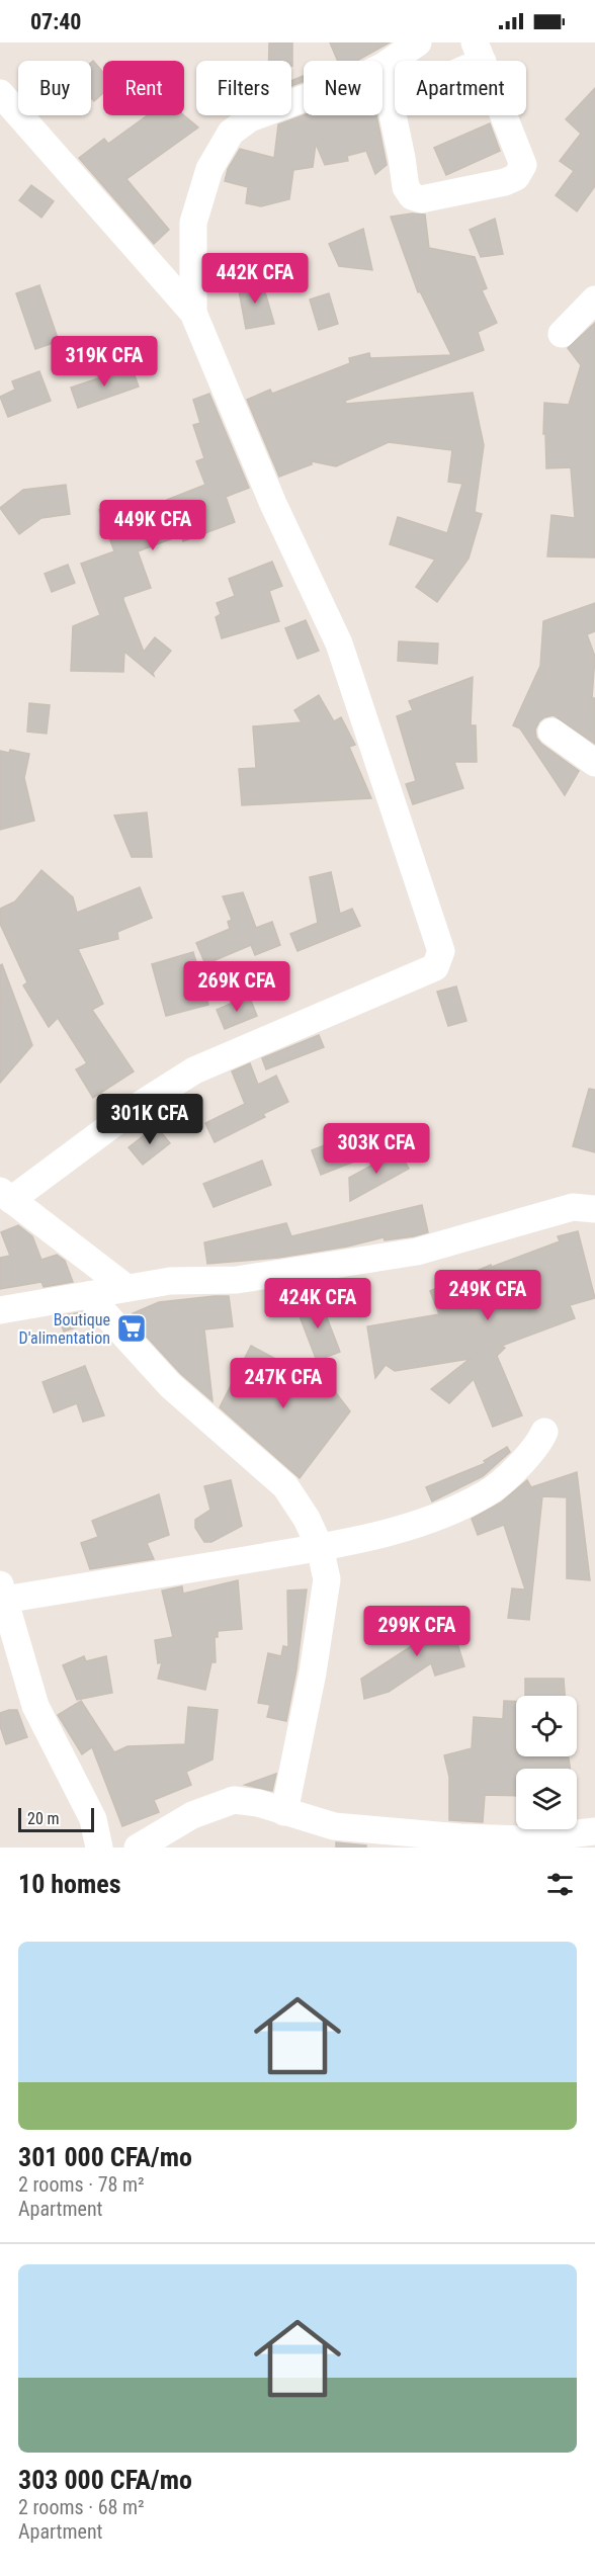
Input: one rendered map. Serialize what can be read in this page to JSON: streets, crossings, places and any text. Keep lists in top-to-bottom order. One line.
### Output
{"places":{"supermarket":["Boutique D'alimentation"]},"scale_bar":"20 m","page":{"status":"07:40","chip":["Buy","Rent","Filters","New","Apartment"],"price":["442K CFA","319K CFA","449K CFA","269K CFA","301K CFA","303K CFA","249K CFA","424K CFA","247K CFA","299K CFA"],"scale":"20 m","heading":"10 homes","list":[{"name":"301 000 CFA/mo","note":"2 rooms · 78 m² · Apartment"},{"name":"303 000 CFA/mo","note":"2 rooms · 68 m² · Apartment"}]}}
